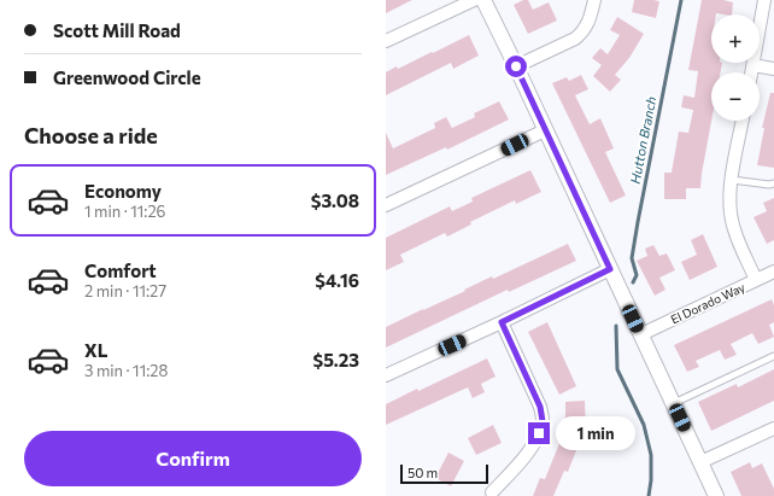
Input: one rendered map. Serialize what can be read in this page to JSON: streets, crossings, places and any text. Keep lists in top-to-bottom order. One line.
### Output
{"streets":{"street":["El Dorado Way"]},"water":["Hutton Branch"],"scale_bar":"50 m","page":{"banner":["Scott Mill Road","Greenwood Circle"],"map_buttons":["+","−"],"heading":"Choose a ride","list":[{"name":"Economy","note":"1 min · 11:26","value":"$3.08"},{"name":"Comfort","note":"2 min · 11:27","value":"$4.16"},{"name":"XL","note":"3 min · 11:28","value":"$5.23"}],"bubble":"1 min","buttons":"Confirm","scale":"50 m"}}
